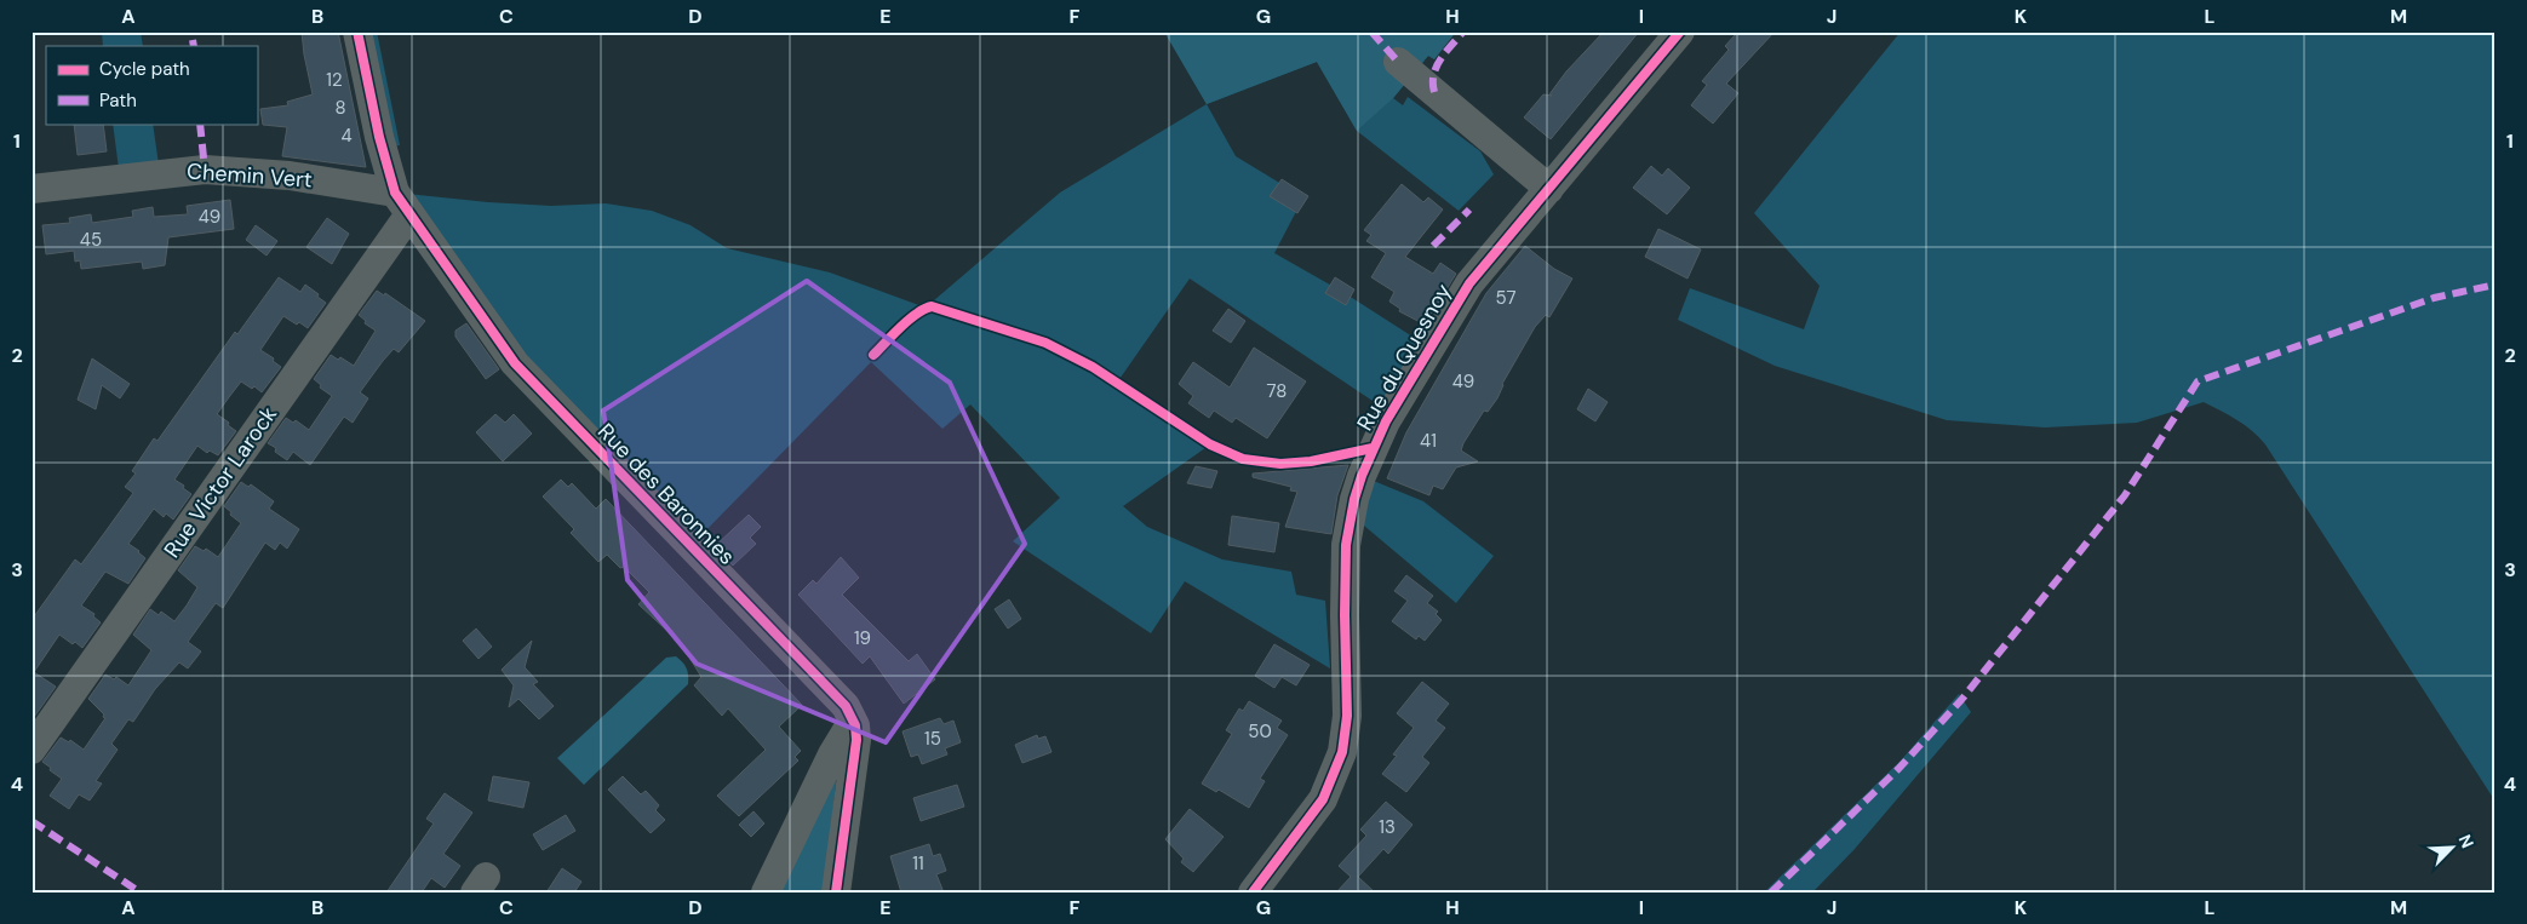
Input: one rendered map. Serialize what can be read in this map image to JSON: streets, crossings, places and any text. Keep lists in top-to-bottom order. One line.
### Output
{"streets":{"street":["Chemin Vert","Rue du Quesnoy","Rue Victor Larock","Rue des Baronnies"]},"crossings":[["Chemin Vert","Rue Victor Larock"],["Chemin Vert","Rue des Baronnies"],["Rue Victor Larock","Rue des Baronnies"]],"house_numbers":["12","8","4","49","45","57","49","78","41","19","50","15","13","11"],"legend":["Cycle path","Path"],"north":"top right","grid":{"columns":["A","B","C","D","E","F","G","H","I","J","K","L","M"],"rows":["1","2","3","4"]}}
